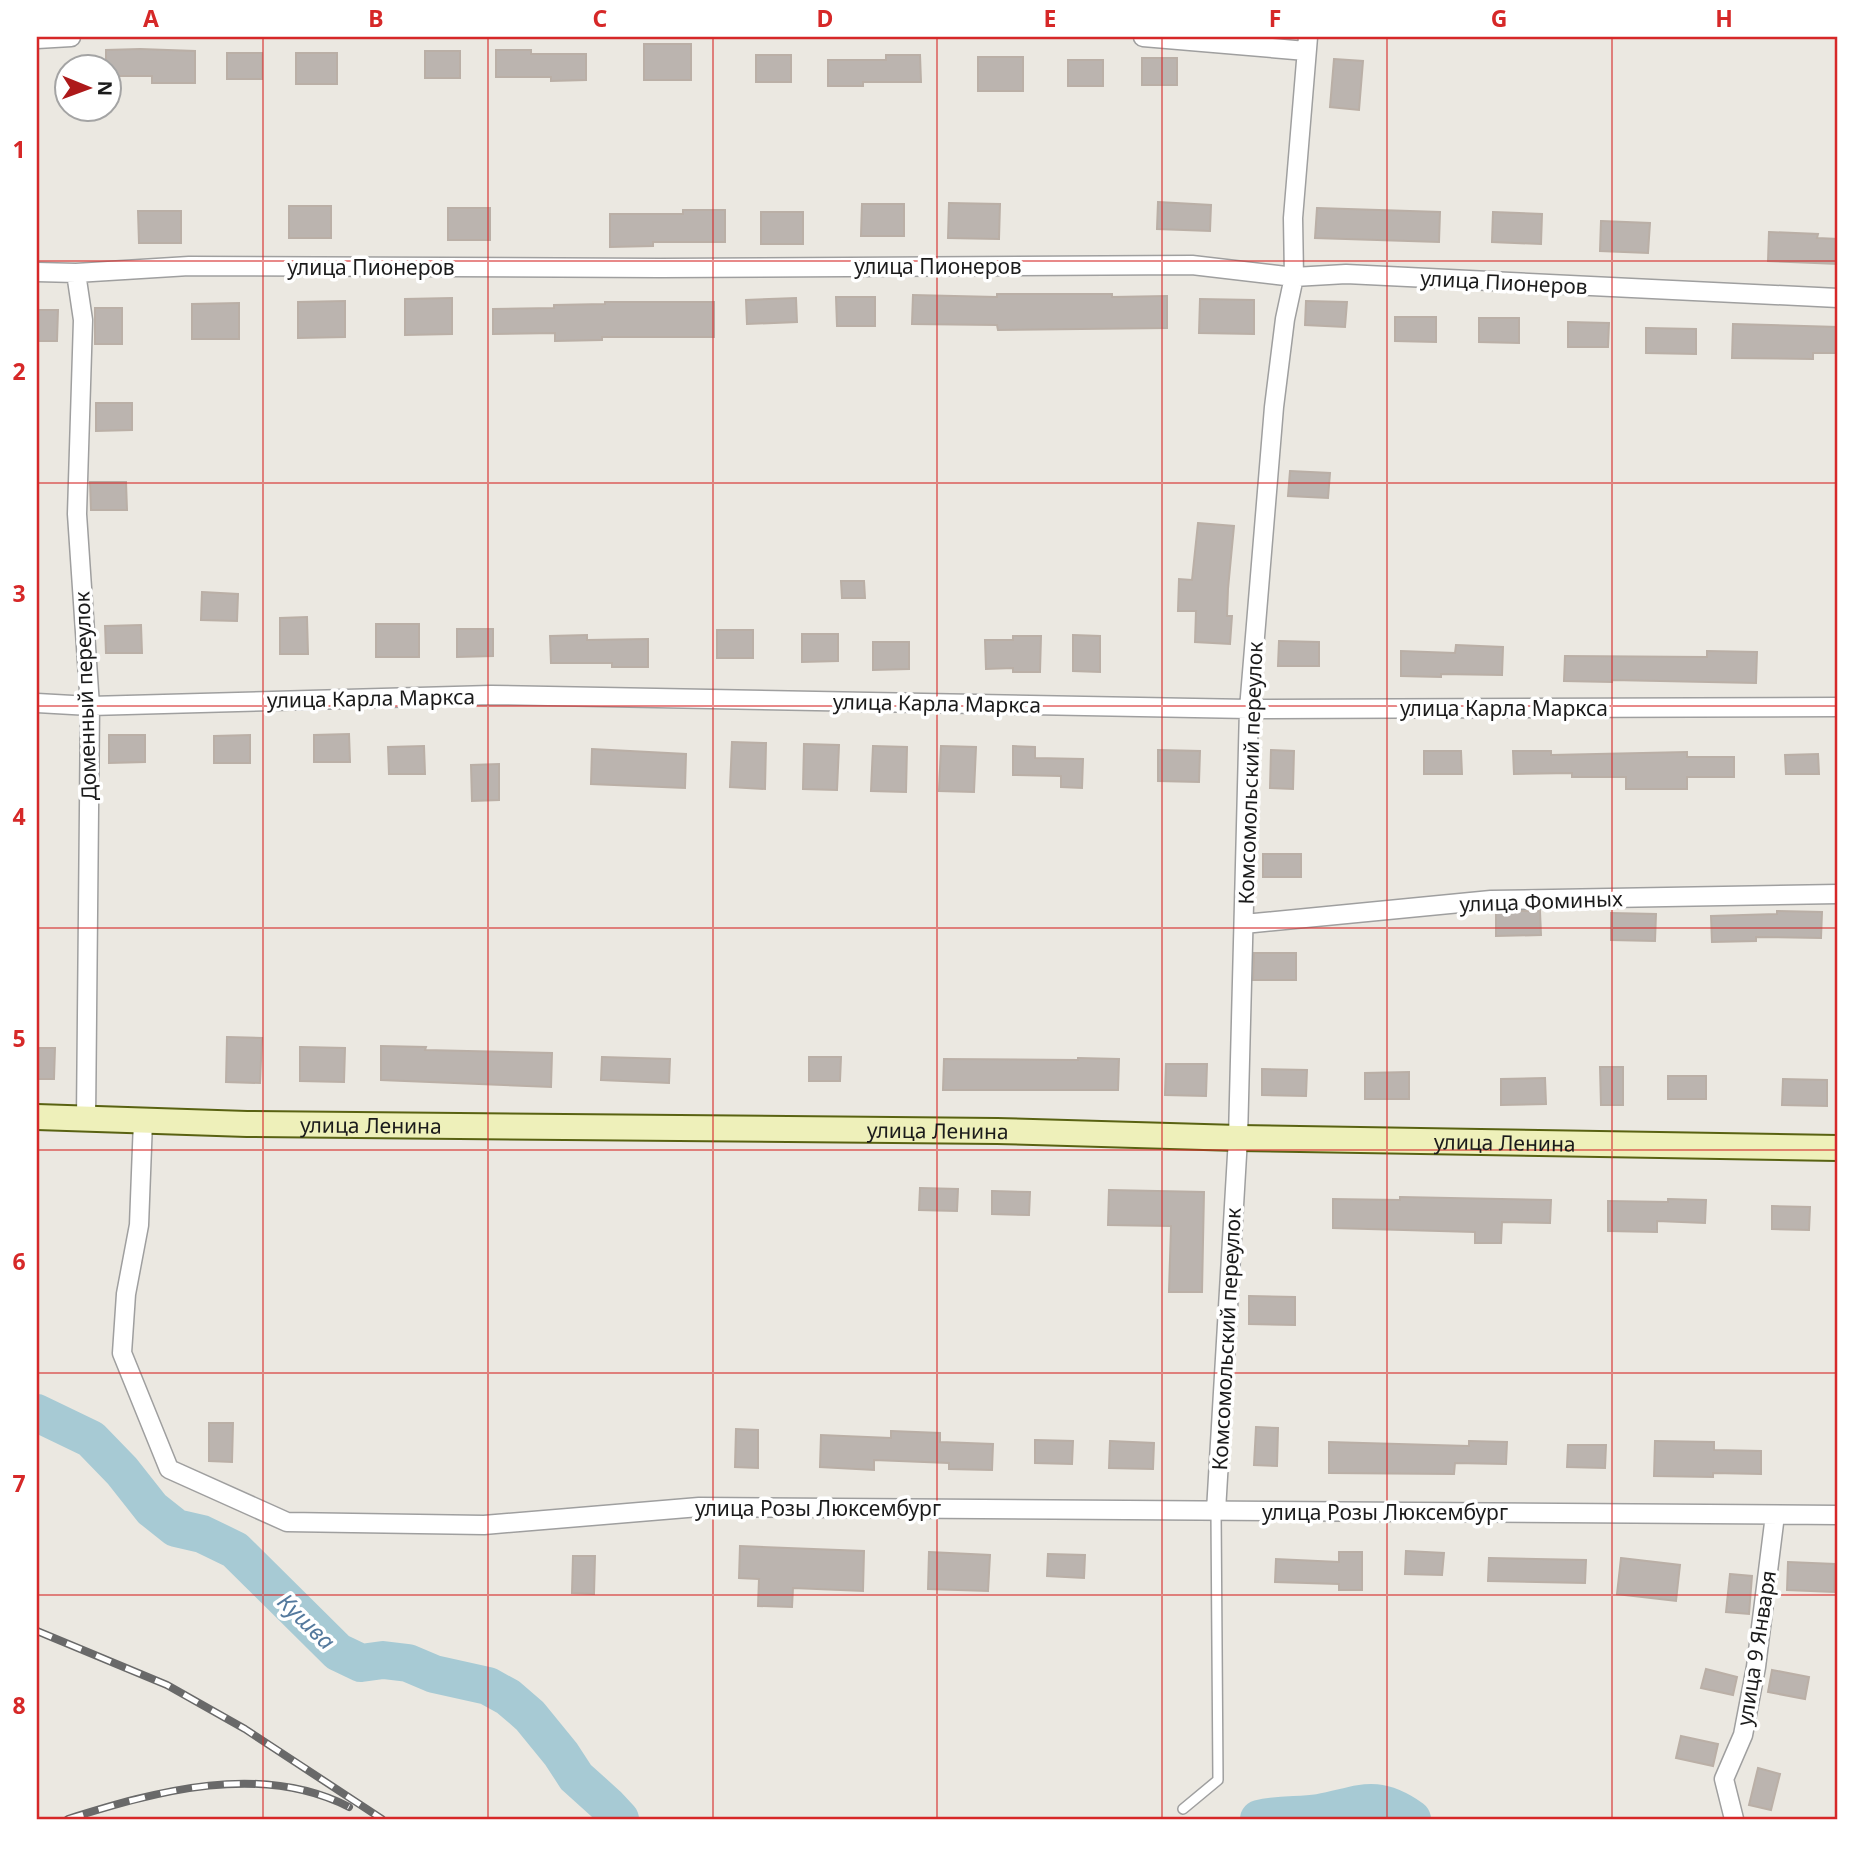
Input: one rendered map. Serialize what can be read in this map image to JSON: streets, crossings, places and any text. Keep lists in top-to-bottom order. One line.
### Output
{"streets":{"main road":["улица Ленина"],"street":["улица Пионеров","Доменный переулок","улица Карла Маркса","Комсомольский переулок","улица Фоминых","улица Розы Люксембург","улица 9 Января"]},"crossings":[["улица Пионеров","Доменный переулок"],["улица Пионеров","Комсомольский переулок"],["Доменный переулок","улица Карла Маркса"],["Доменный переулок","улица Ленина"],["улица Карла Маркса","Комсомольский переулок"],["Комсомольский переулок","улица Фоминых"],["Комсомольский переулок","улица Ленина"],["Комсомольский переулок","улица Розы Люксембург"],["улица Ленина","улица Розы Люксембург"],["улица Розы Люксембург","улица 9 Января"]],"water":["Кушва"],"north":"right","grid":{"columns":["A","B","C","D","E","F","G","H"],"rows":["1","2","3","4","5","6","7","8"]}}
